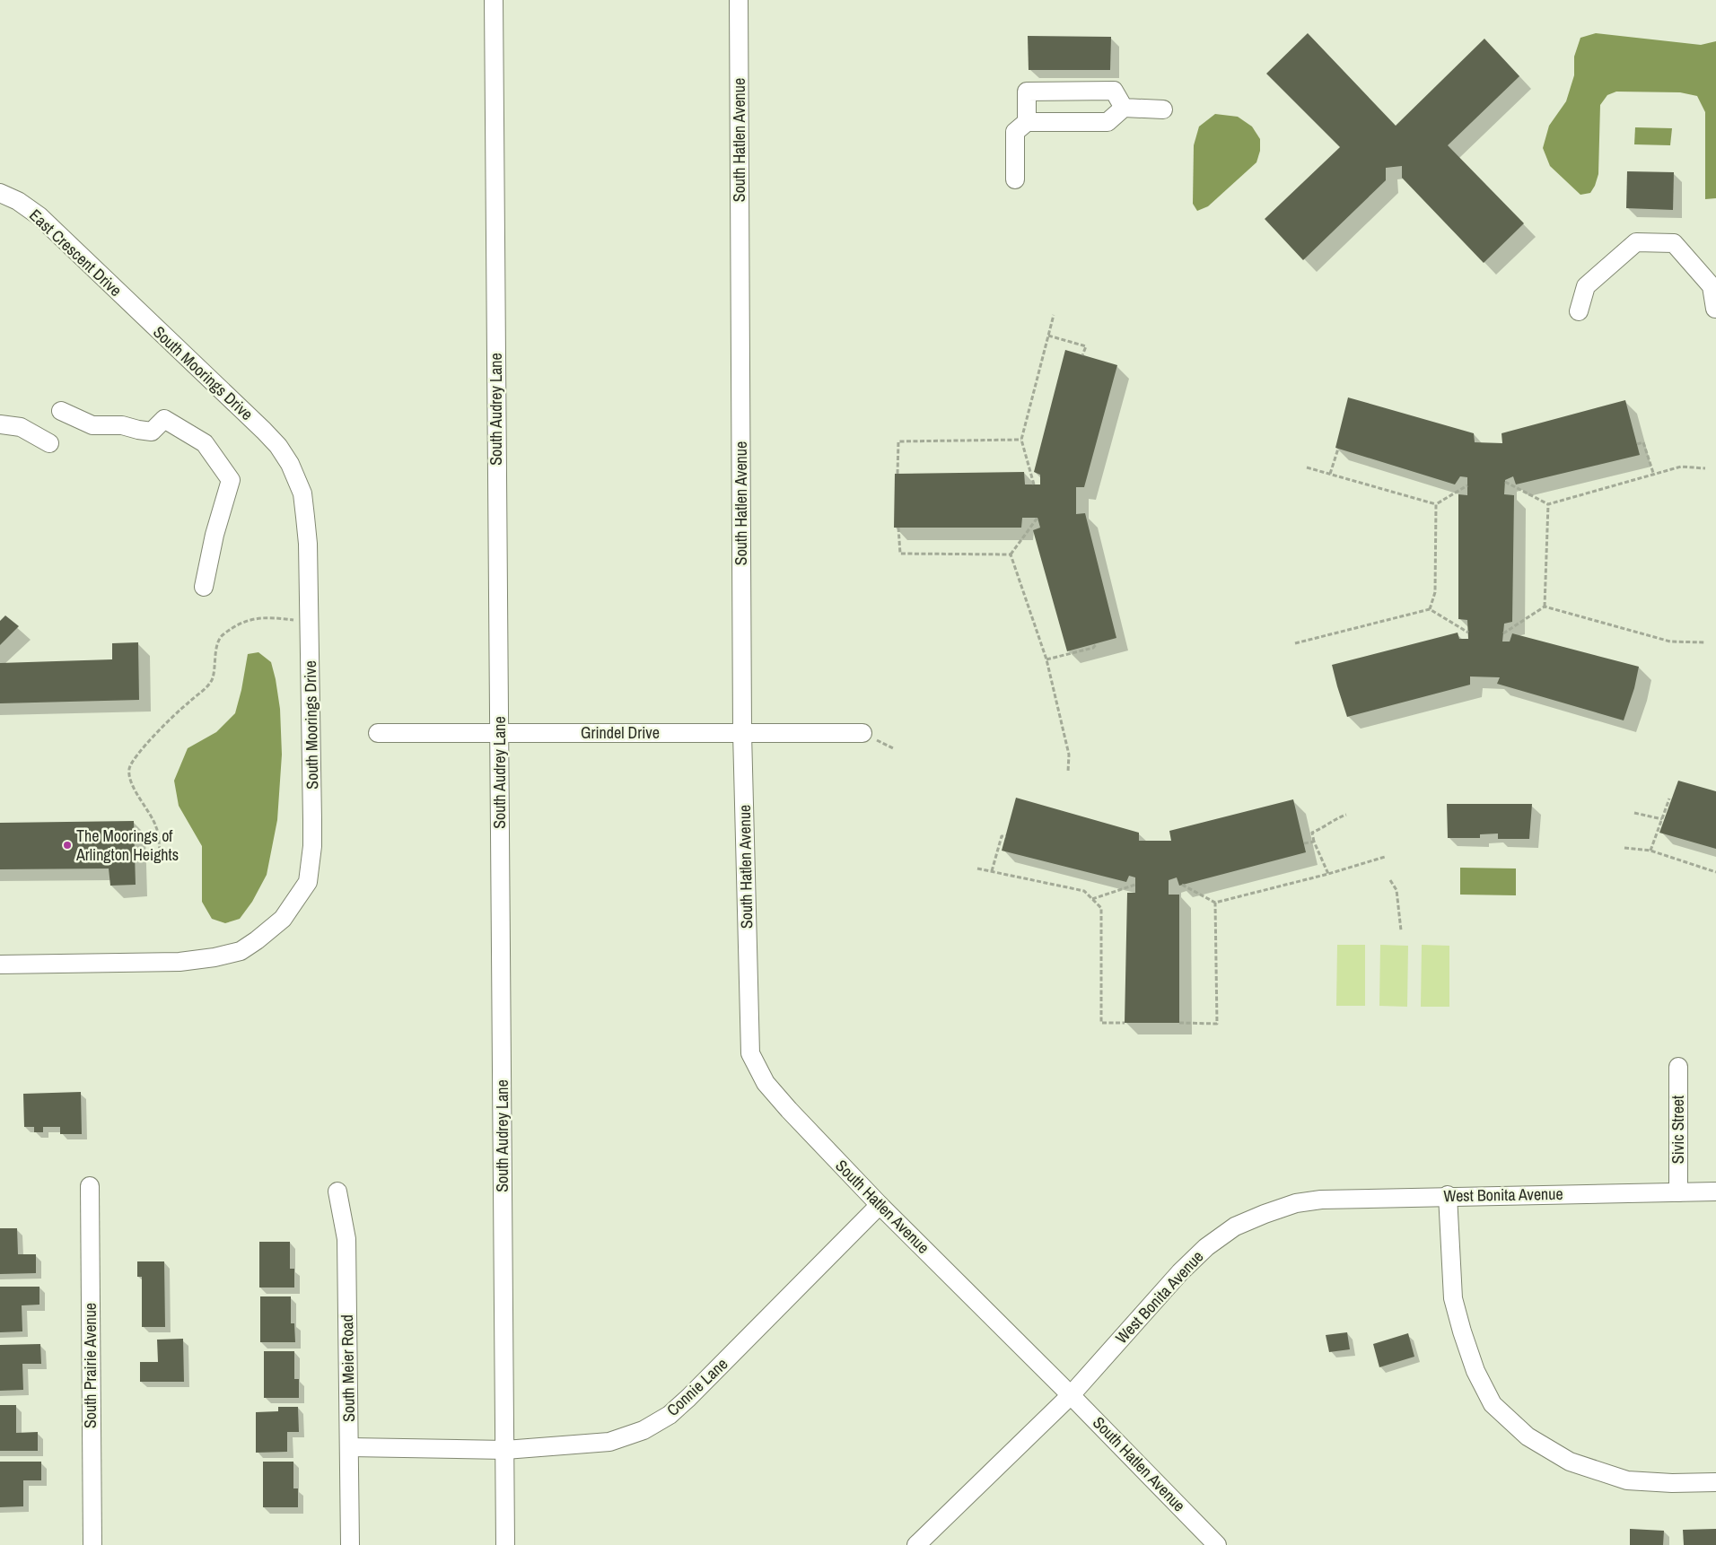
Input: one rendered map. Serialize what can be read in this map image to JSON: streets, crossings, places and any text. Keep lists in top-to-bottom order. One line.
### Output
{"streets":{"street":["South Hatlen Avenue","East Crescent Drive","South Moorings Drive","South Audrey Lane","Grindel Drive","Sivic Street","West Bonita Avenue","South Prairie Avenue","South Meier Road","Connie Lane"]},"crossings":[["South Hatlen Avenue","Grindel Drive"],["South Hatlen Avenue","West Bonita Avenue"],["South Hatlen Avenue","Connie Lane"],["East Crescent Drive","South Moorings Drive"],["South Audrey Lane","Grindel Drive"],["South Audrey Lane","Connie Lane"],["Sivic Street","West Bonita Avenue"],["South Meier Road","Connie Lane"]],"places":["The Moorings of Arlington Heights"]}
